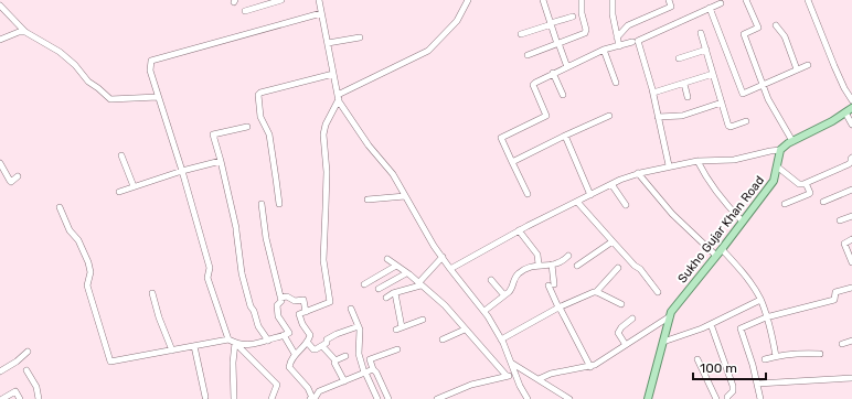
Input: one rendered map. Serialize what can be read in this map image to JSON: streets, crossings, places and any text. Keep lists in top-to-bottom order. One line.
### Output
{"streets":{"main road":["Sukho Gujar Khan Road"]},"scale_bar":"100 m"}
